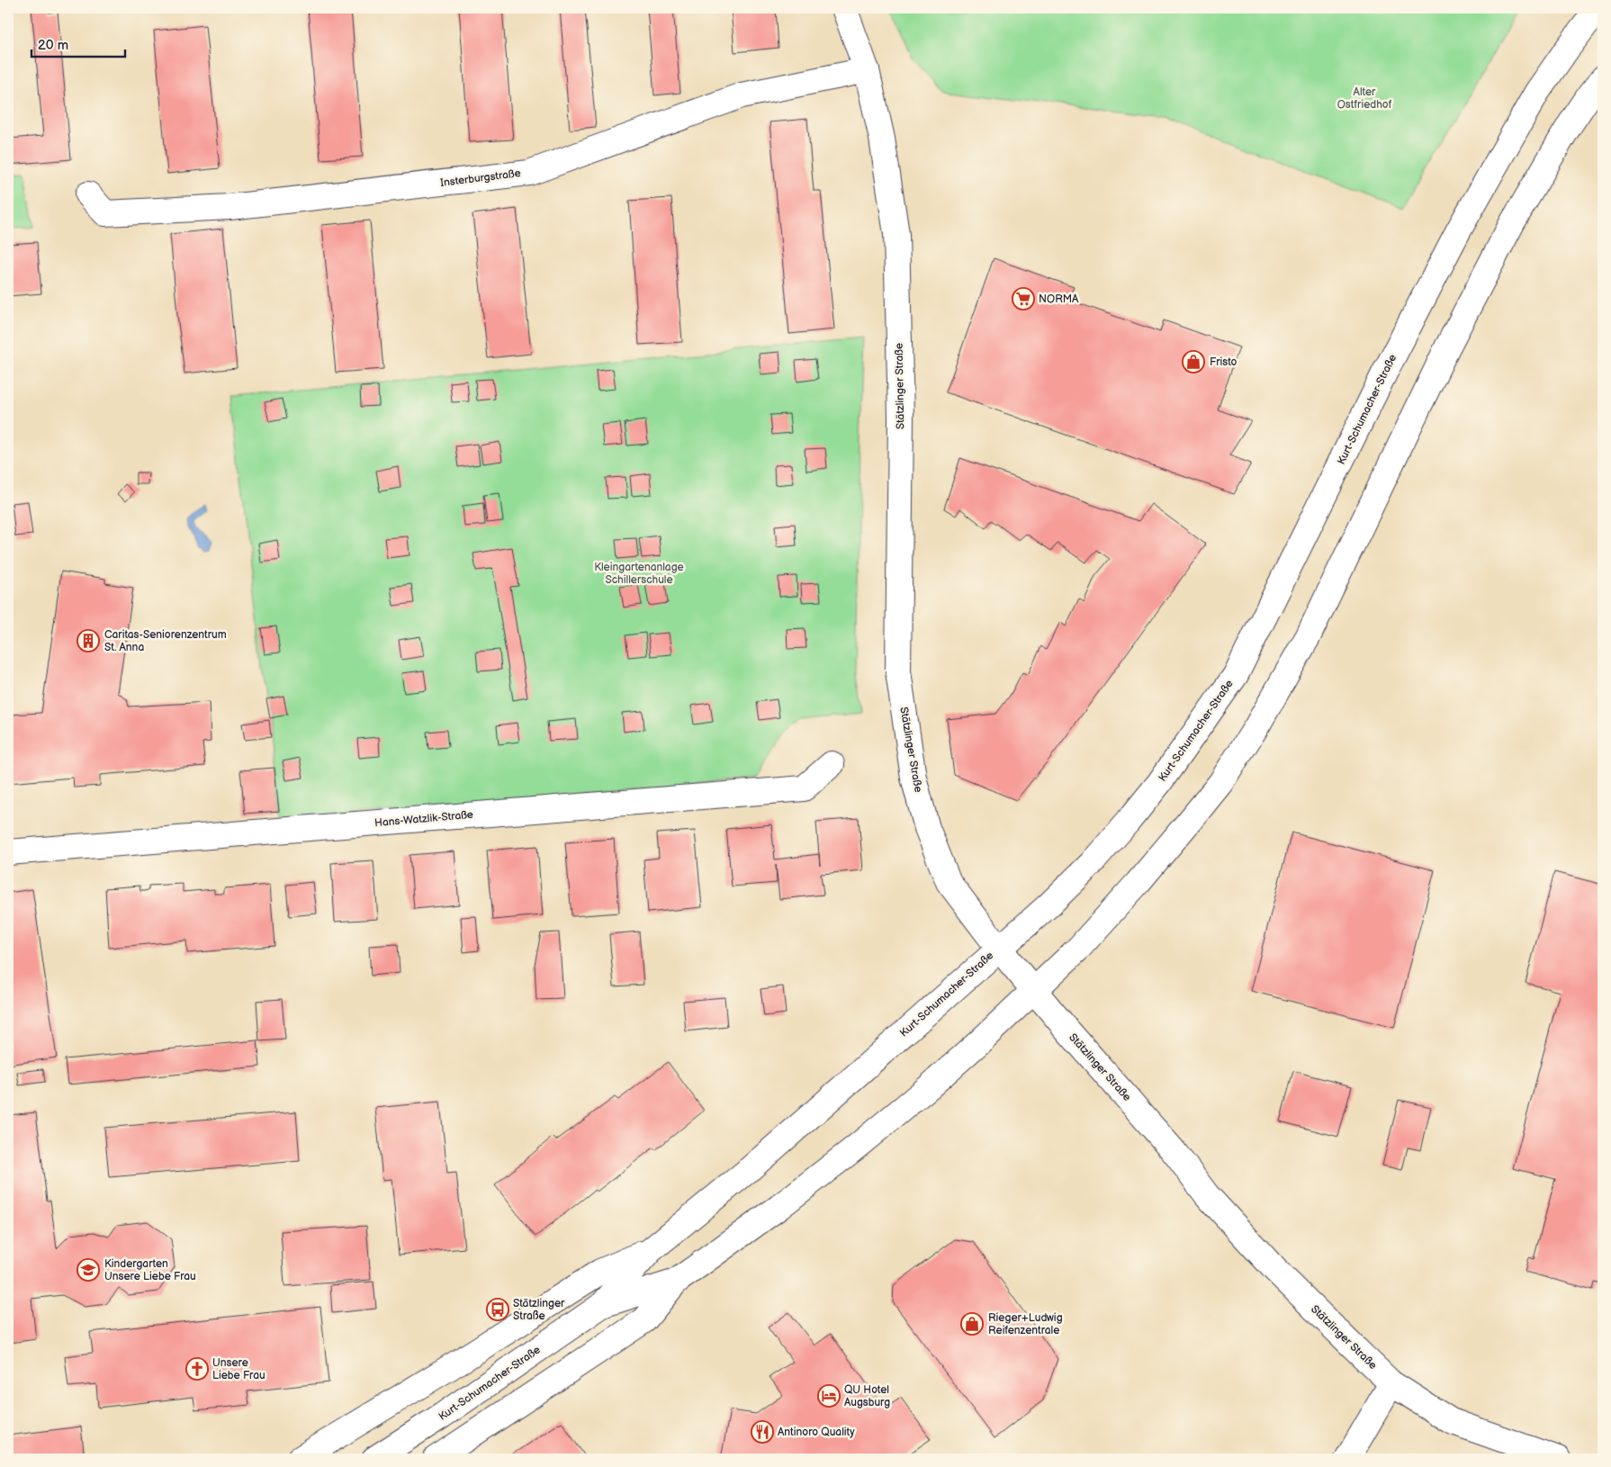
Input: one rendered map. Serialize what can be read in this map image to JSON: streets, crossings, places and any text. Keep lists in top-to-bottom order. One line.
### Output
{"streets":{"main road":["Insterburgstraße","Stätzlinger Straße","Kurt-Schumacher-Straße","Hans-Watzlik-Straße"]},"crossings":[["Insterburgstraße","Stätzlinger Straße"],["Stätzlinger Straße","Kurt-Schumacher-Straße"]],"parks":["Alter Ostfriedhof","Kleingartenanlage Schillerschule"],"places":{"supermarket":["NORMA"],"shop":["Fristo","Rieger+Ludwig Reifenzentrale"],"building":["Caritas-Seniorenzentrum St. Anna"],"school or university":["Kindergarten Unsere Liebe Frau"],"bus stop":["Stätzlinger Straße"],"church":["Unsere Liebe Frau"],"hotel":["QU Hotel Augsburg"],"restaurant":["Antinoro Quality"]},"scale_bar":"20 m"}
